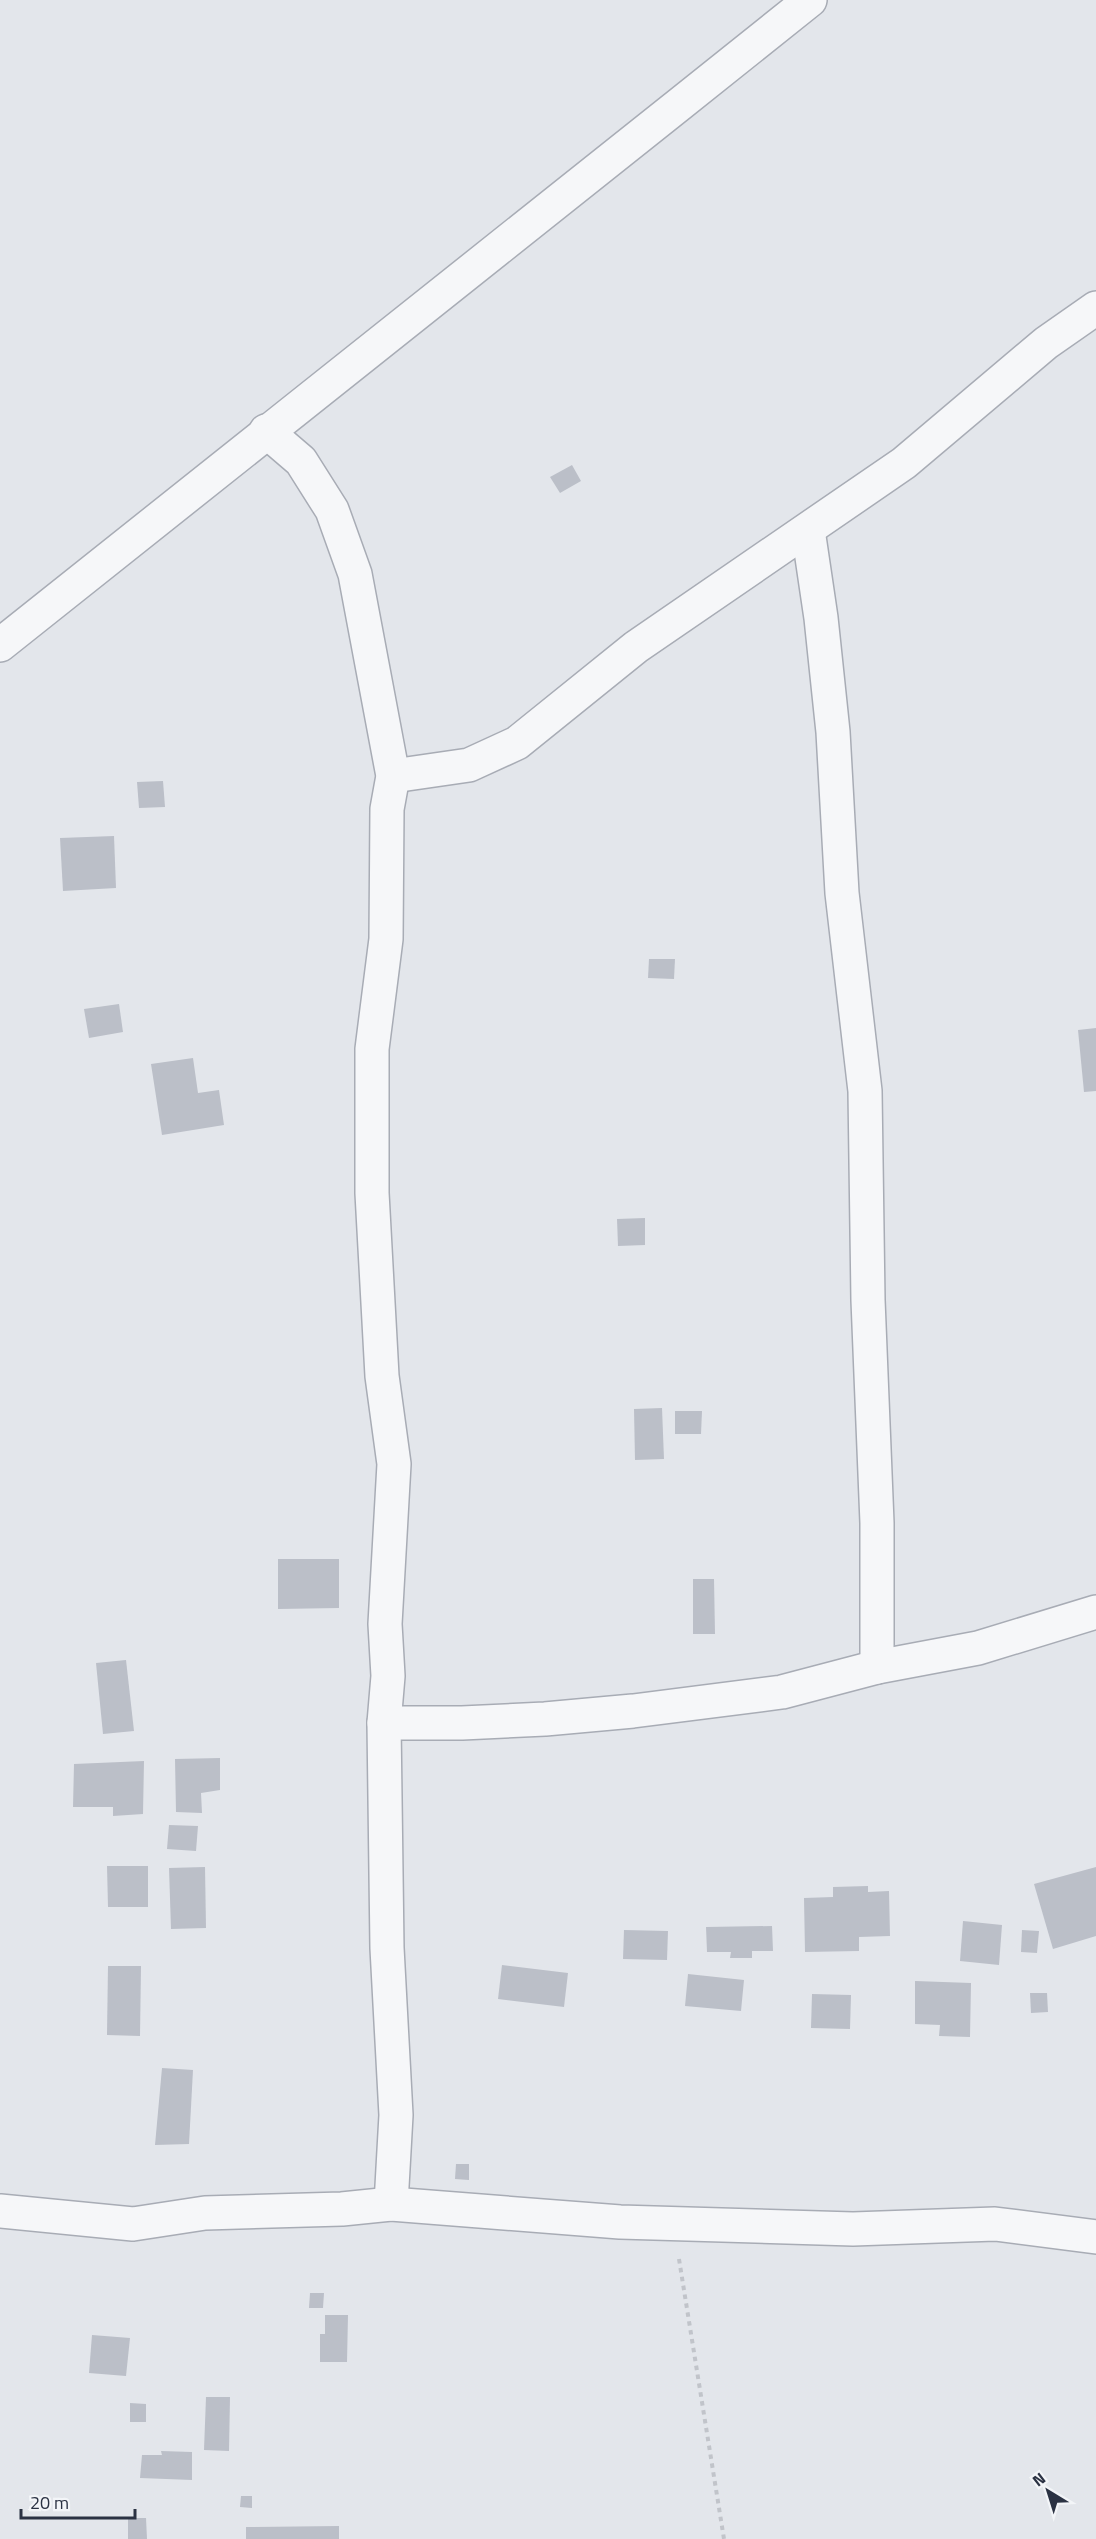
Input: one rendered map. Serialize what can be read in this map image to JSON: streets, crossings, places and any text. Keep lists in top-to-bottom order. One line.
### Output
{"scale_bar":"20 m","north":"top left"}
